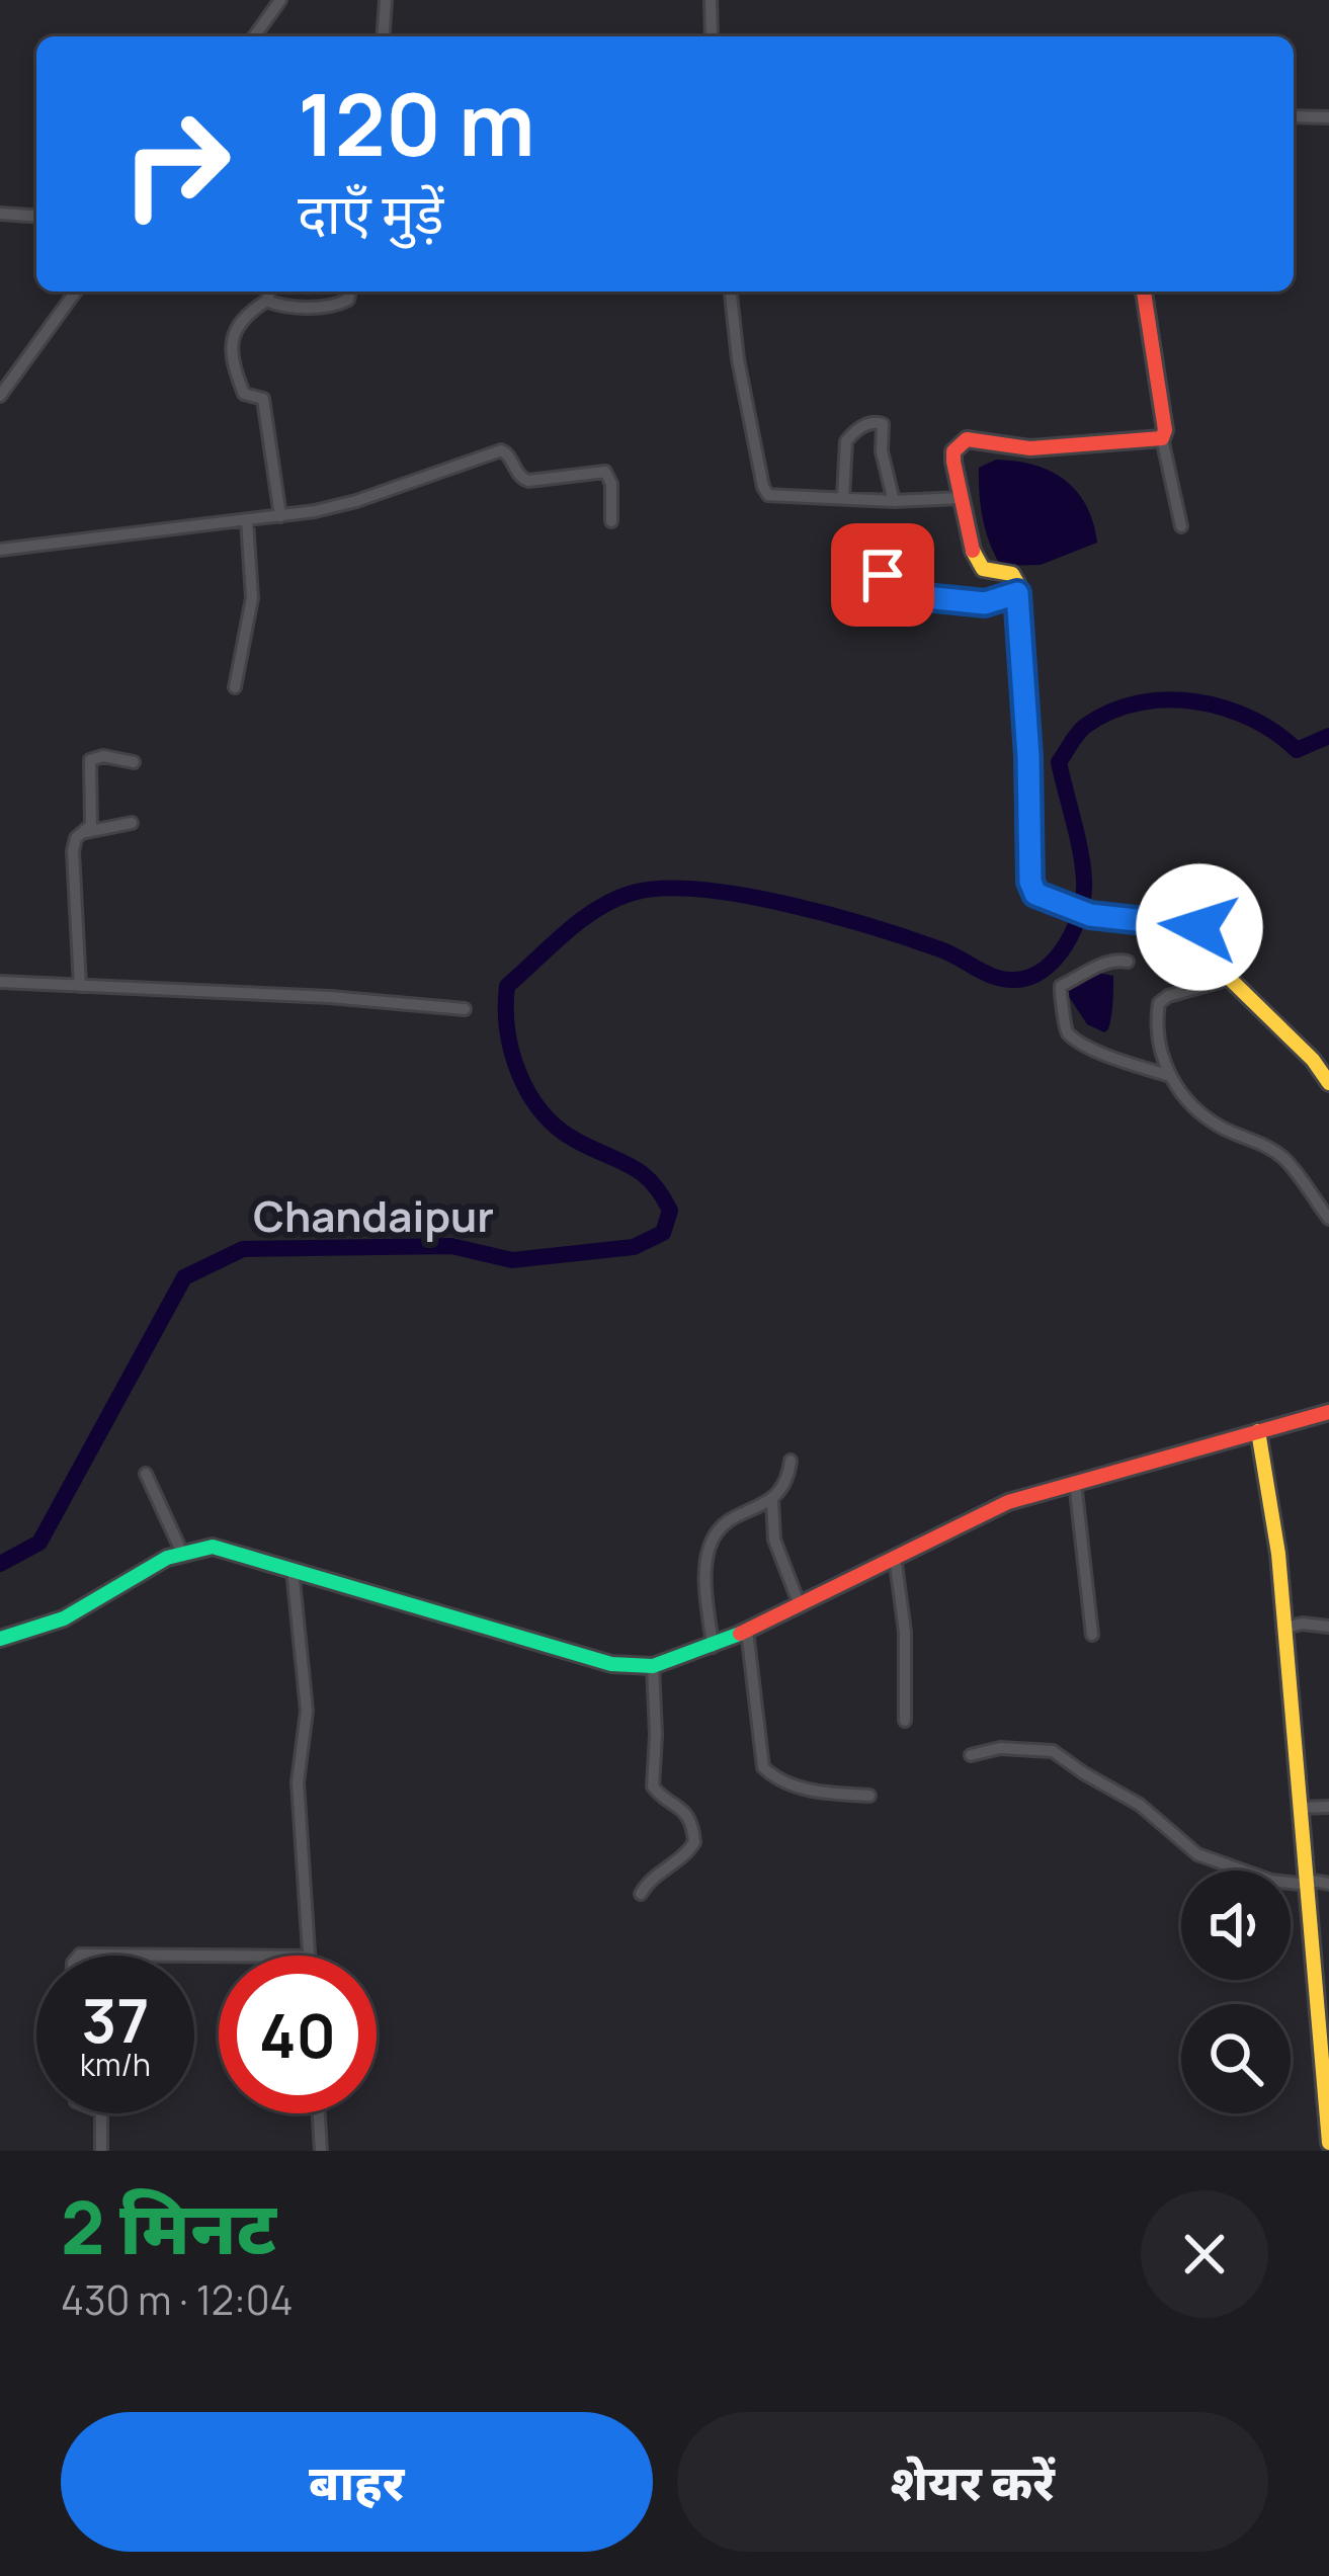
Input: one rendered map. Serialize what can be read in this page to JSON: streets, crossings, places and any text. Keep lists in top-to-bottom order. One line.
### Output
{"districts":["Chandaipur"],"page":{"turn":["120 m","दाएँ मुड़ें"],"speed":"37 km/h","limit":"40","heading":["2 मिनट","430 m · 12:04"],"buttons":["बाहर","शेयर करें"]}}
